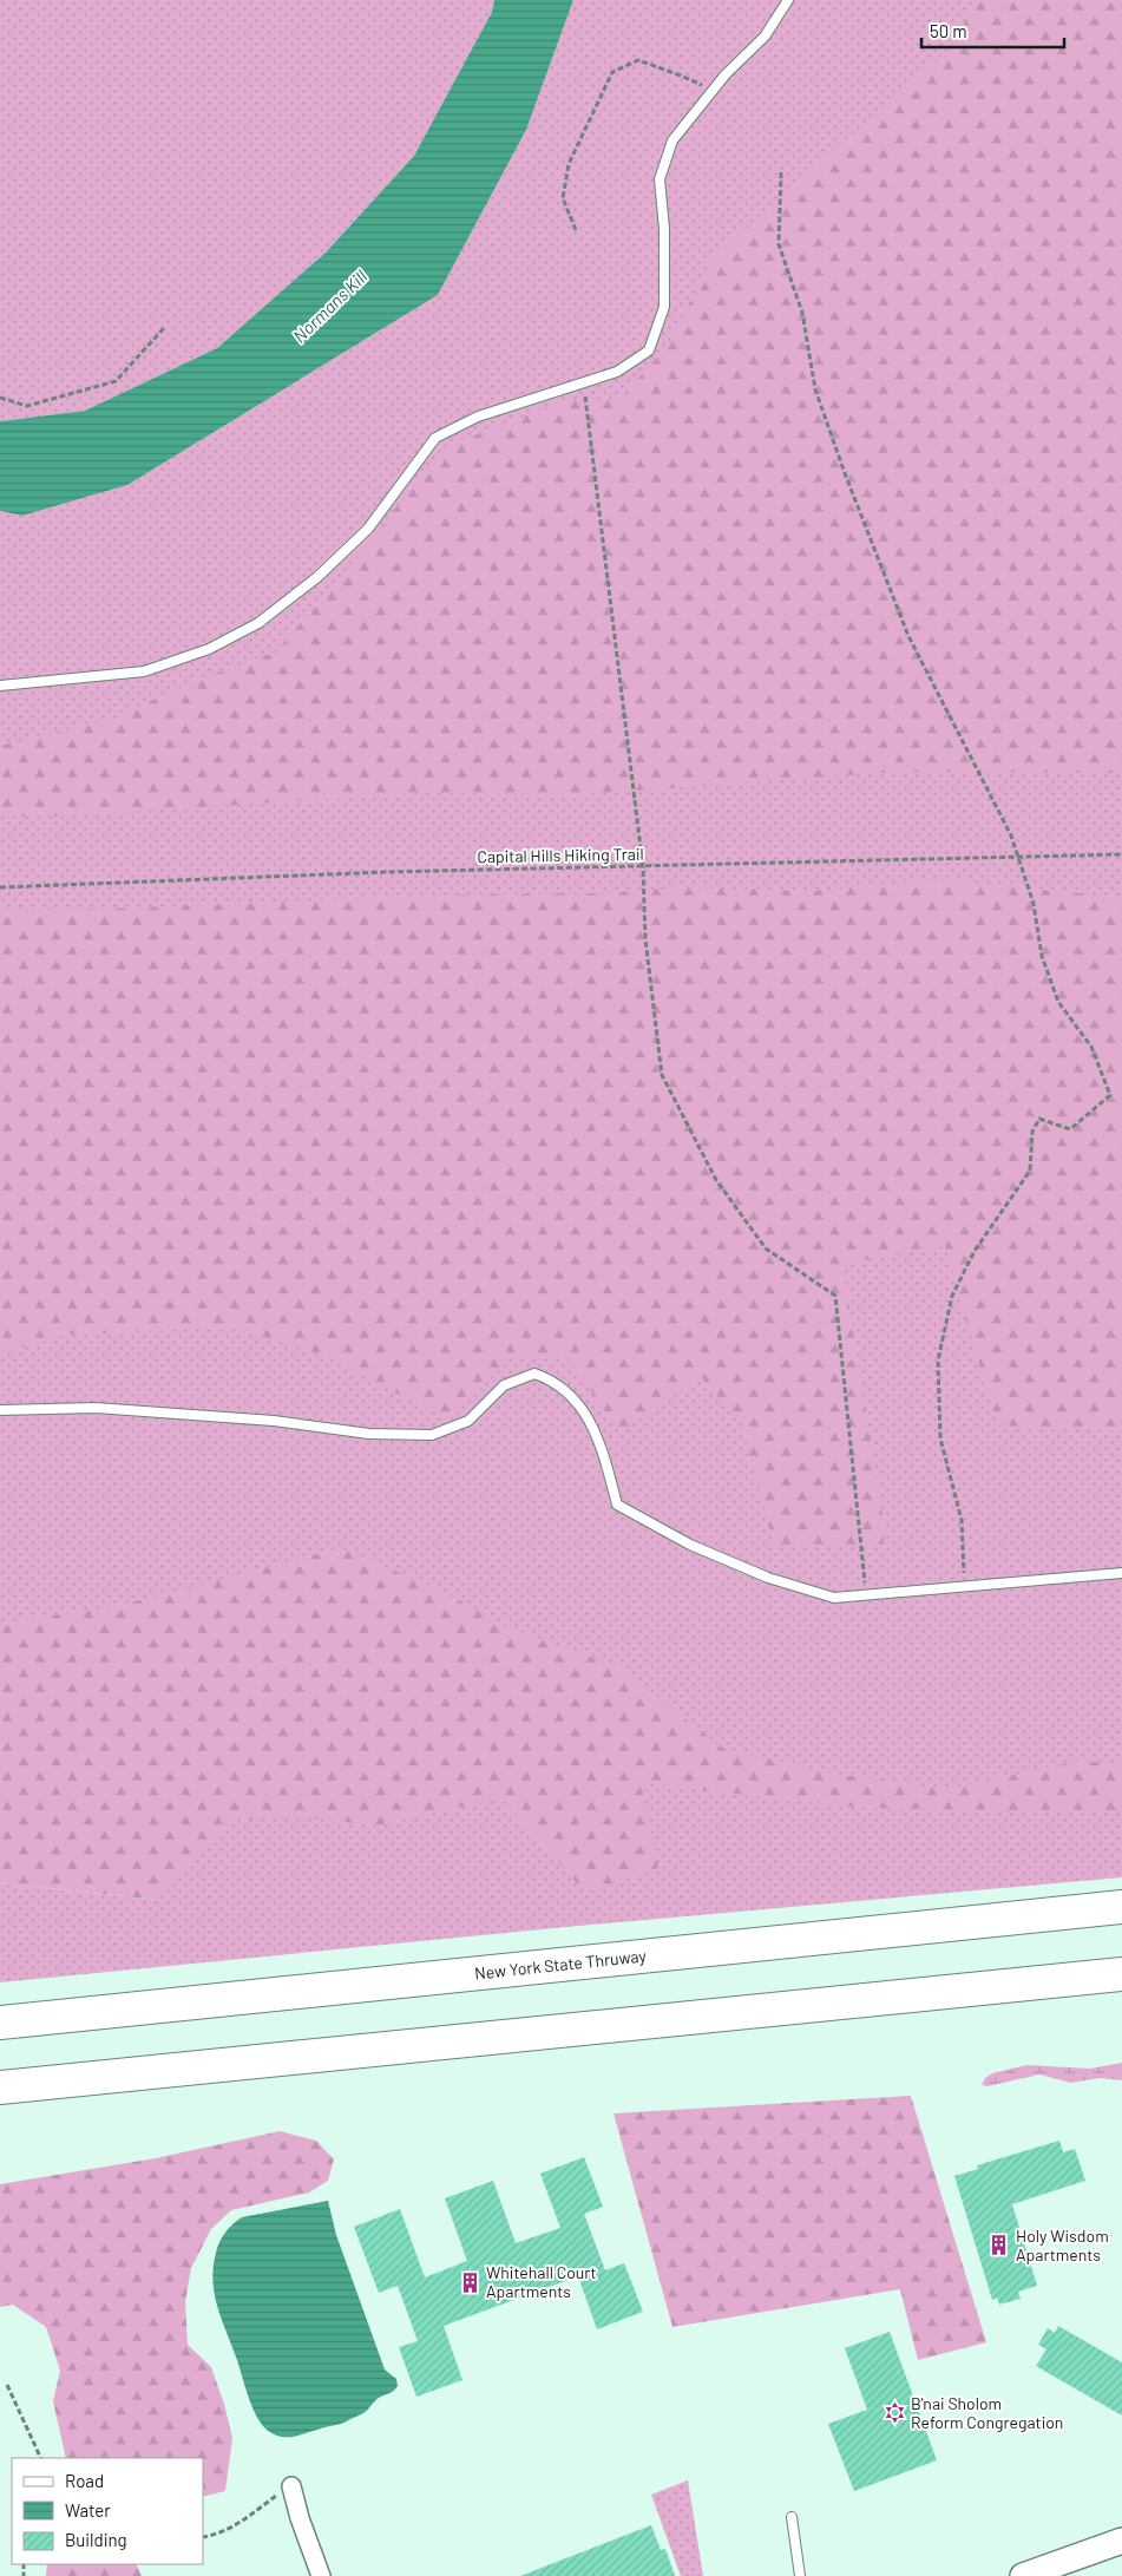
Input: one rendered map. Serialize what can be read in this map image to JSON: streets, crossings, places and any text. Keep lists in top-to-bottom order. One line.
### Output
{"streets":{"highway":["New York State Thruway"],"path":["Capital Hills Hiking Trail"]},"water":["Normans Kill"],"places":{"building":["Holy Wisdom Apartments","Whitehall Court Apartments"],"synagogue":["B'nai Sholom Reform Congregation"]},"legend":["Road","Water","Building"],"scale_bar":"50 m"}
